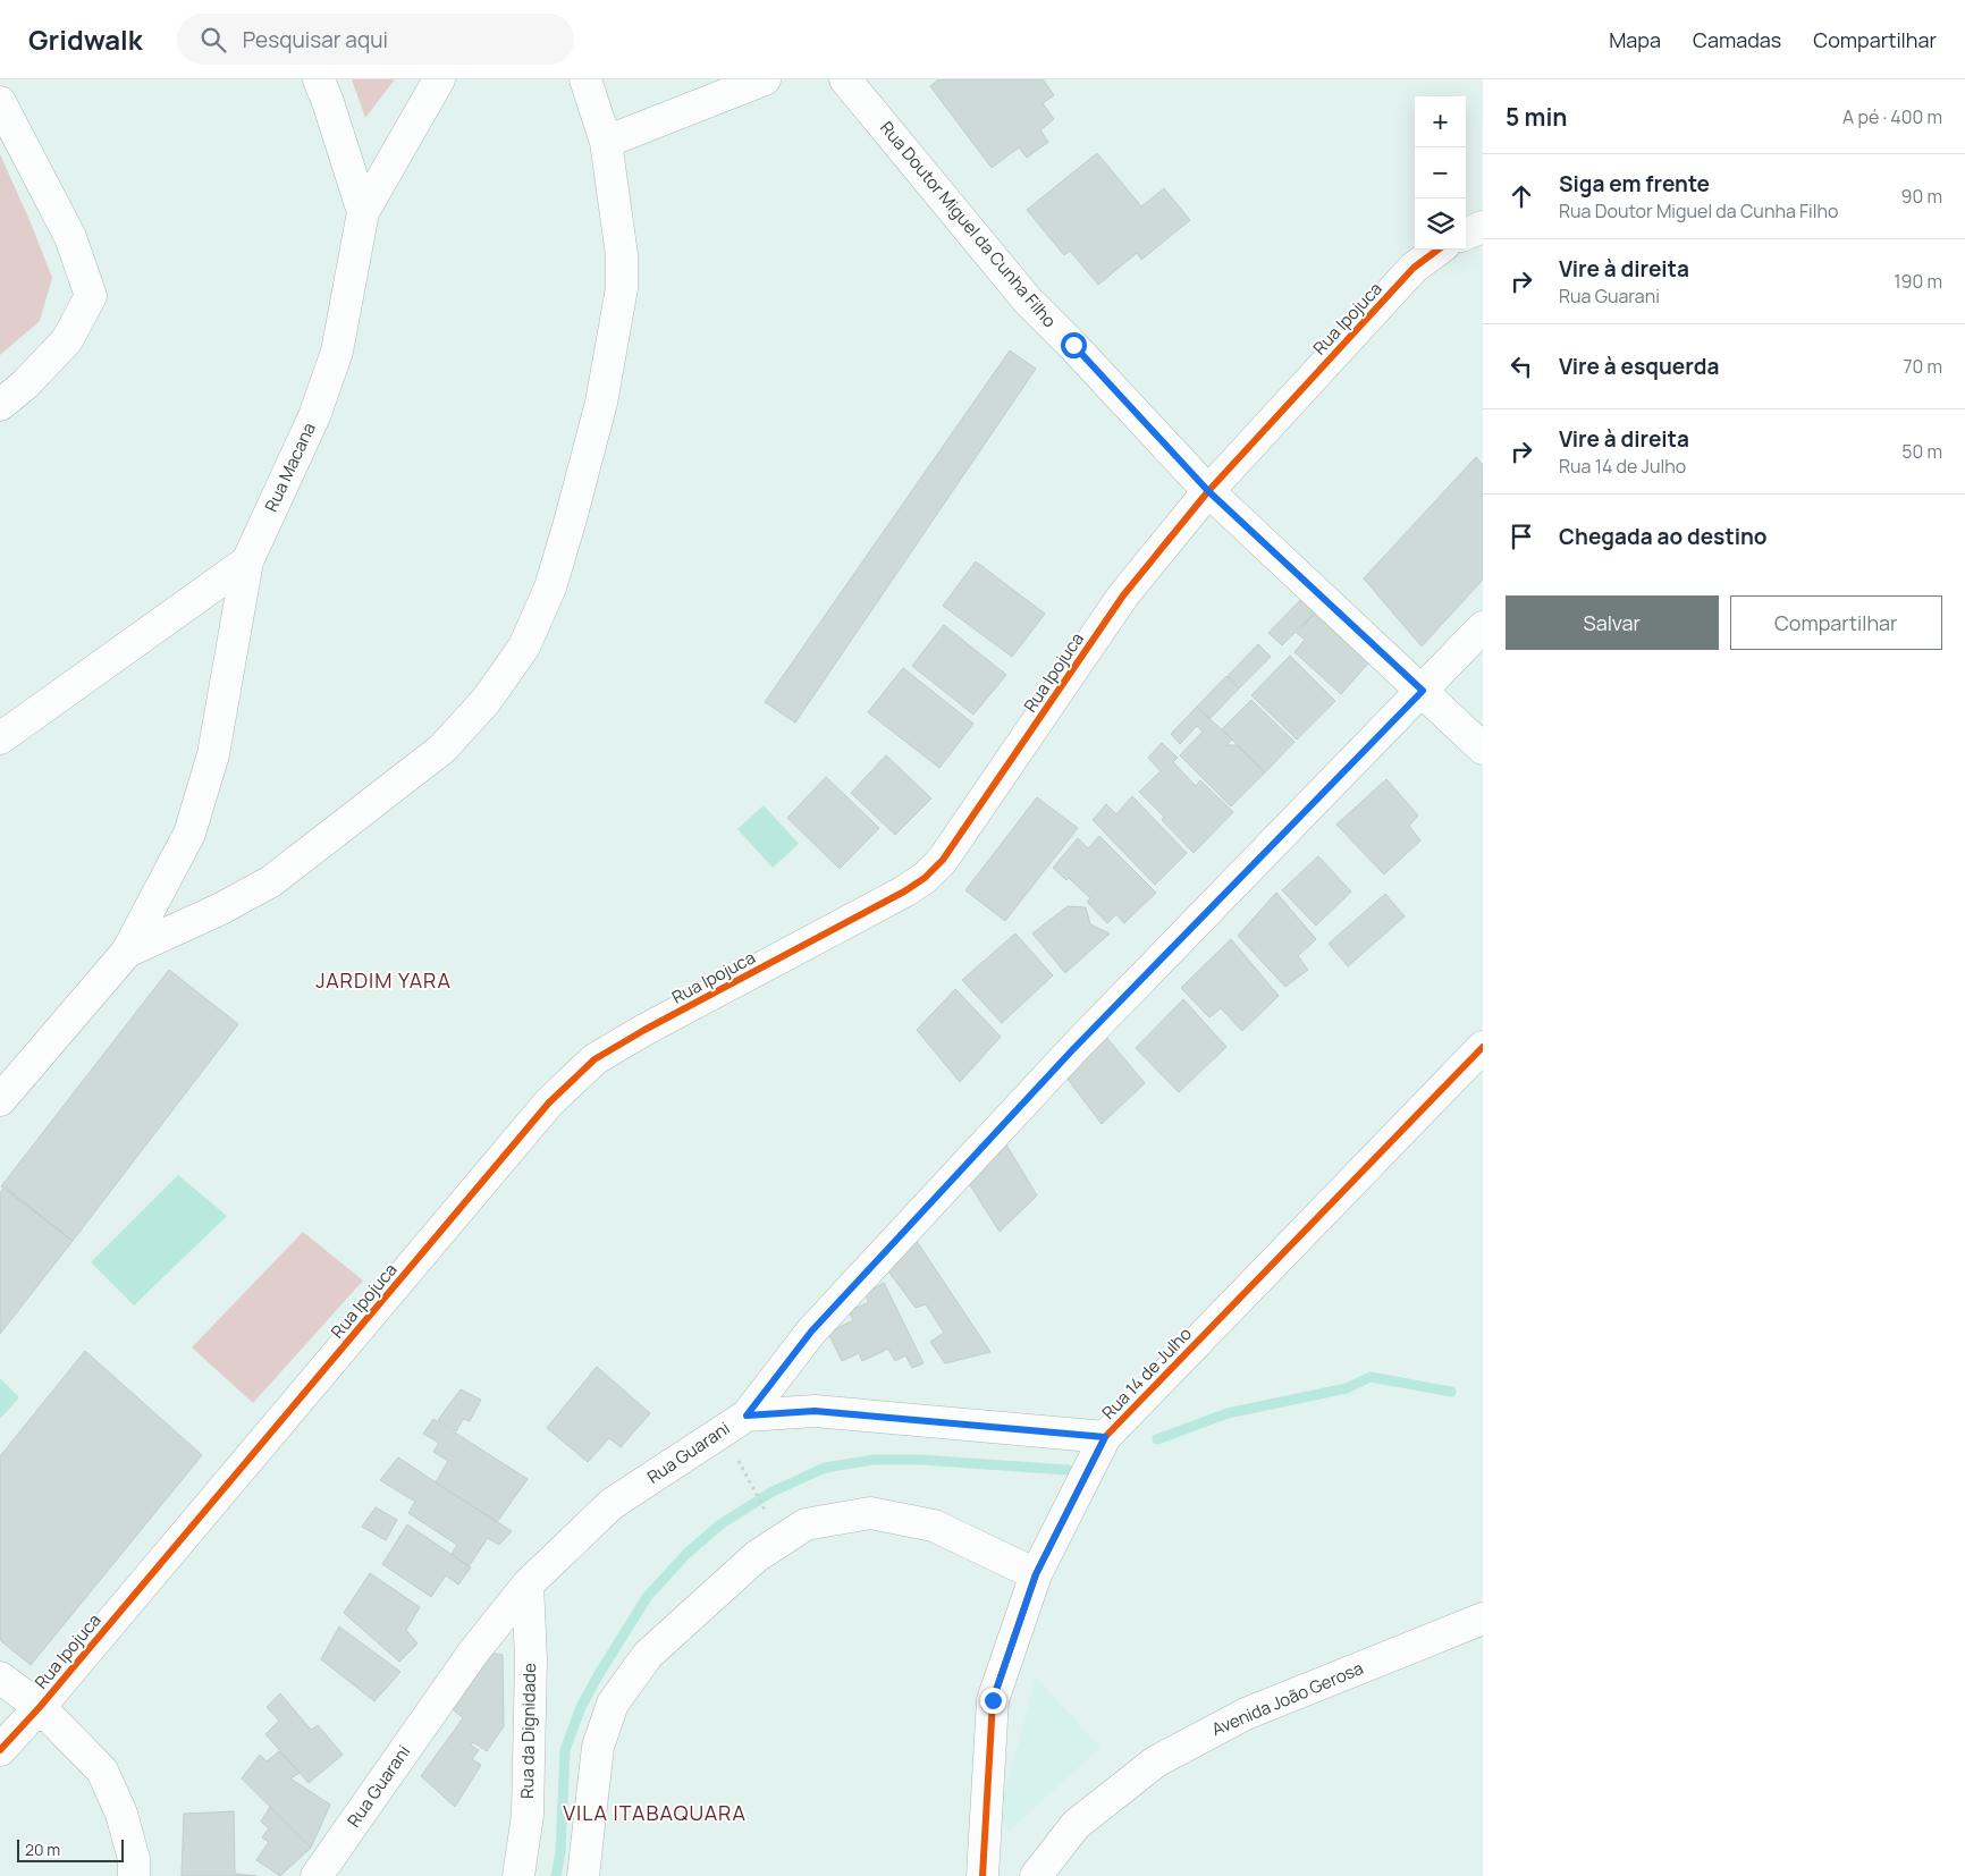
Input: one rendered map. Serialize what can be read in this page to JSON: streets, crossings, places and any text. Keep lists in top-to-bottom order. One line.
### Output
{"streets":{"street":["Rua Doutor Miguel da Cunha Filho","Rua Ipojuca","Rua Macana","Rua 14 de Julho","Rua Guarani","Avenida João Gerosa","Rua da Dignidade"]},"crossings":[["Rua Doutor Miguel da Cunha Filho","Rua Ipojuca"],["Rua Doutor Miguel da Cunha Filho","Rua Guarani"],["Rua Guarani","Rua da Dignidade"]],"districts":["JARDIM YARA","VILA ITABAQUARA"],"scale_bar":"20 m","page":{"header":"Gridwalk","search":"Pesquisar aqui","nav":["Mapa","Camadas","Compartilhar"],"heading":["5 min","A pé · 400 m"],"map_buttons":["+","−"],"list":[["Siga em frente","Rua Doutor Miguel da Cunha Filho","90 m"],["Vire à direita","Rua Guarani","190 m"],["Vire à esquerda","70 m"],["Vire à direita","Rua 14 de Julho","50 m"],"Chegada ao destino"],"buttons":["Salvar","Compartilhar"],"scale":"20 m"}}
